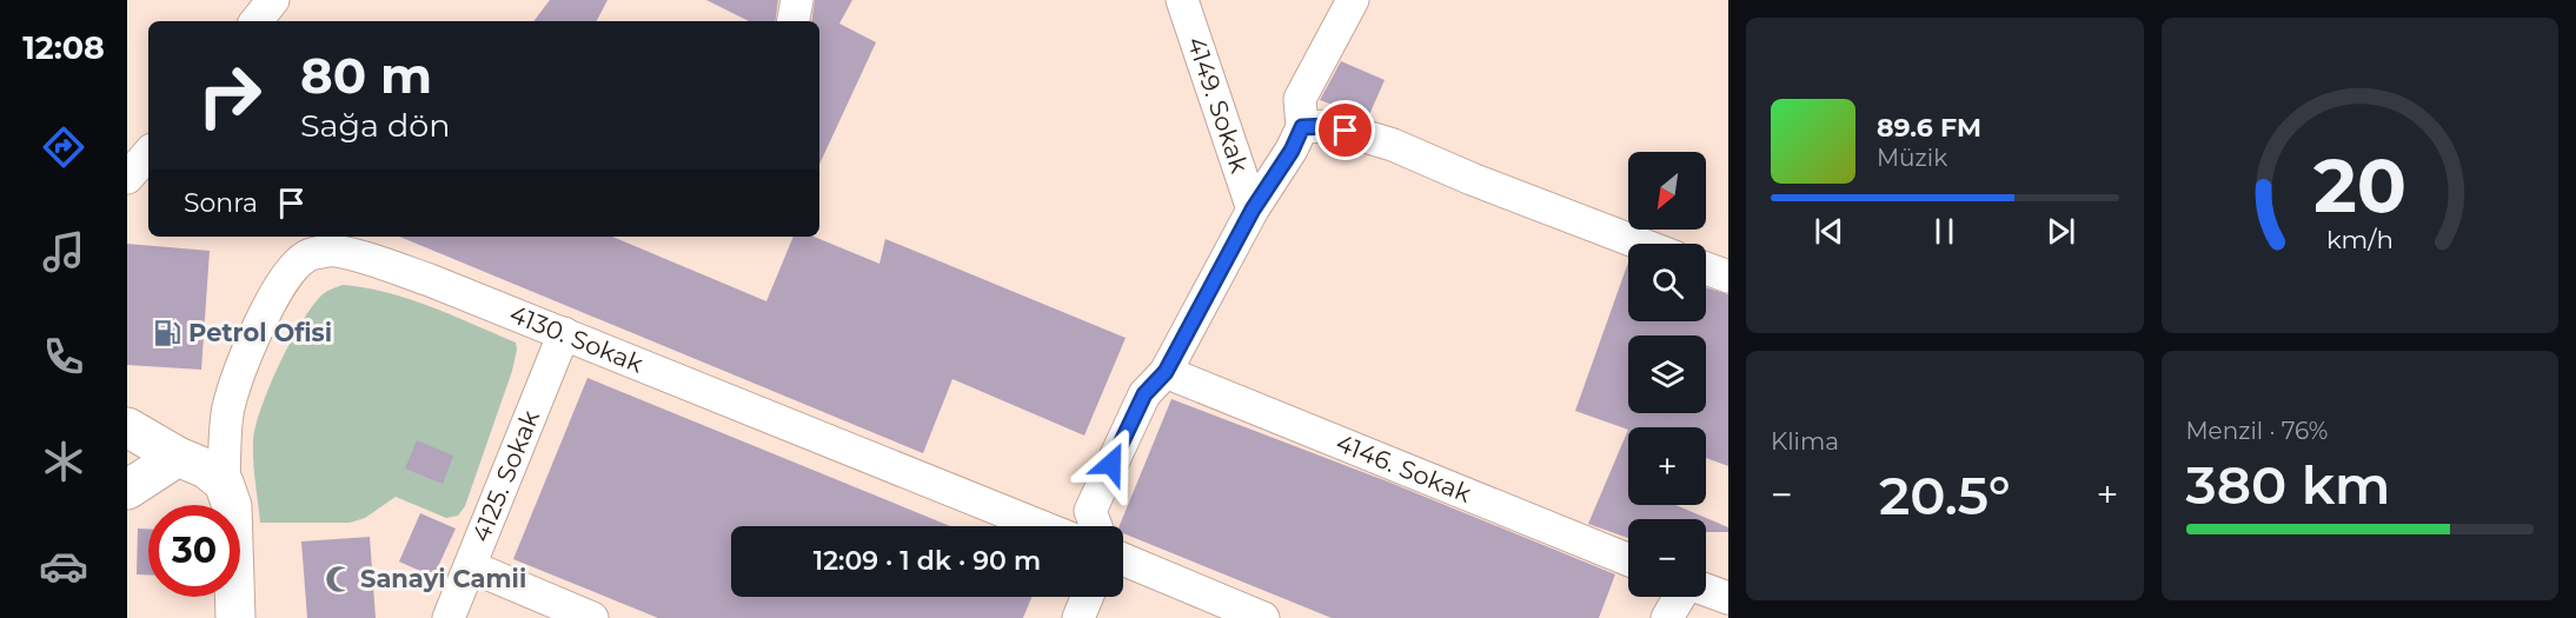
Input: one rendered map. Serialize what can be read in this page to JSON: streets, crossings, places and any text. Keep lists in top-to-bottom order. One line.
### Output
{"streets":{"street":["4149. Sokak","4130. Sokak","4146. Sokak","4125. Sokak"]},"crossings":[["4130. Sokak","4125. Sokak"]],"places":{"fuel station":["Petrol Ofisi"],"mosque":["Sanayi Camii"]},"north":"bottom left","page":{"tabs":"12:08","turn":["80 m","Sağa dön"],"song":["89.6 FM","Müzik"],"map_buttons":["+","−"],"then":"Sonra","tile":["Klima",["Menzil · 76%","380 km"]],"heat":["−","20.5°","+"],"limit":"30","trip":"12:09 · 1 dk · 90 m","gauge":["20","km/h"]}}
